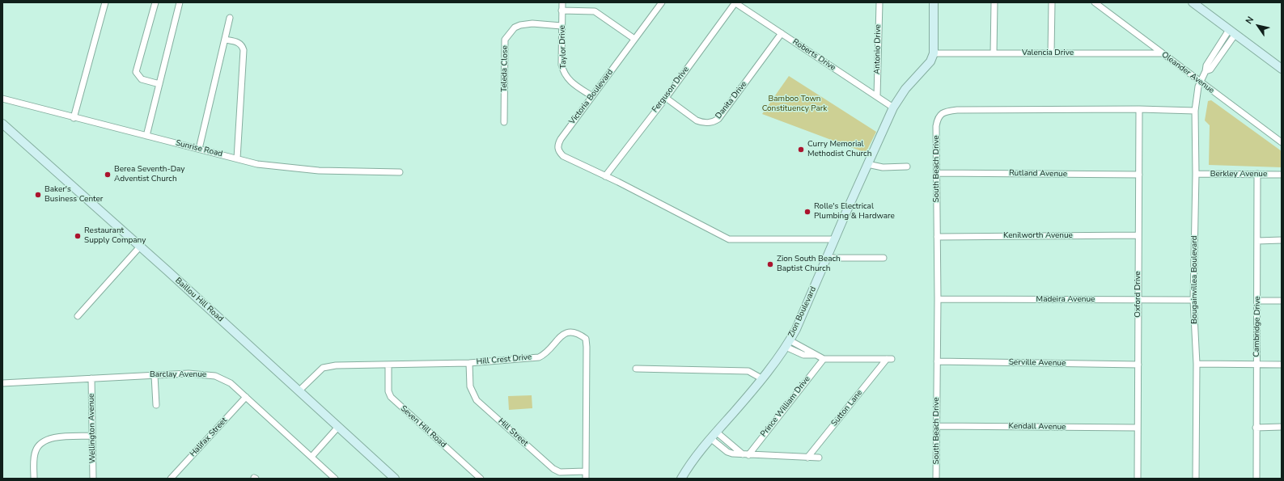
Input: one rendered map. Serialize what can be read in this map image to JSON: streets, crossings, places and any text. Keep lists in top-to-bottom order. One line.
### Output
{"streets":{"main road":["Baillou Hill Road","Zion Boulevard"],"street":["Taylor Drive","Antonio Drive","Valencia Drive","Roberts Drive","Teleda Close","Oleander Avenue","Ferguson Drive","Victoria Boulevard","Danita Drive","Sunrise Road","South Beach Drive","Rutland Avenue","Berkley Avenue","Kenilworth Avenue","Bougainvillea Boulevard","Oxford Drive","Madeira Avenue","Cambridge Drive","Hill Crest Drive","Serville Avenue","Barclay Avenue","Prince William Drive","Sutton Lane","Seven Hill Road","Kendall Avenue","Wellington Avenue","Hill Street","Halifax Street"]},"crossings":[["Taylor Drive","Teleda Close"],["Taylor Drive","Victoria Boulevard"],["Antonio Drive","Roberts Drive"],["Valencia Drive","Oleander Avenue"],["Valencia Drive","Zion Boulevard"],["Roberts Drive","Ferguson Drive"],["Roberts Drive","Danita Drive"],["Roberts Drive","Zion Boulevard"],["Oleander Avenue","Bougainvillea Boulevard"],["Ferguson Drive","Victoria Boulevard"],["Ferguson Drive","Danita Drive"],["South Beach Drive","Rutland Avenue"],["South Beach Drive","Kenilworth Avenue"],["South Beach Drive","Bougainvillea Boulevard"],["South Beach Drive","Oxford Drive"],["South Beach Drive","Madeira Avenue"],["South Beach Drive","Serville Avenue"],["South Beach Drive","Kendall Avenue"],["Rutland Avenue","Oxford Drive"],["Berkley Avenue","Bougainvillea Boulevard"],["Berkley Avenue","Cambridge Drive"],["Kenilworth Avenue","Oxford Drive"],["Bougainvillea Boulevard","Madeira Avenue"],["Oxford Drive","Madeira Avenue"],["Oxford Drive","Serville Avenue"],["Oxford Drive","Kendall Avenue"],["Baillou Hill Road","Hill Crest Drive"],["Hill Crest Drive","Seven Hill Road"],["Hill Crest Drive","Hill Street"],["Barclay Avenue","Wellington Avenue"],["Barclay Avenue","Halifax Street"],["Prince William Drive","Sutton Lane"]],"parks":["Bamboo Town Constituency Park"],"places":["Curry Memorial Methodist Church","Berea Seventh-Day Adventist Church","Baker's Business Center","Rolle's Electrical Plumbing & Hardware","Restaurant Supply Company","Zion South Beach Baptist Church"],"north":"top left"}
